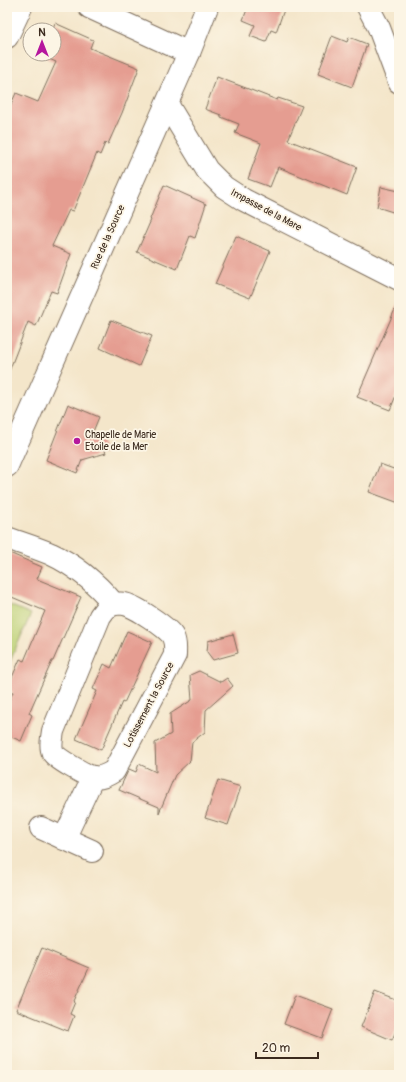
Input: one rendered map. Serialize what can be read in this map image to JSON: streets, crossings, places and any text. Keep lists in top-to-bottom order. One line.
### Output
{"streets":{"street":["Impasse de la Mare","Rue de la Source","Lotissement la Source"]},"crossings":[["Impasse de la Mare","Rue de la Source"]],"places":["Chapelle de Marie Etoile de la Mer"],"scale_bar":"20 m","north":"top"}
